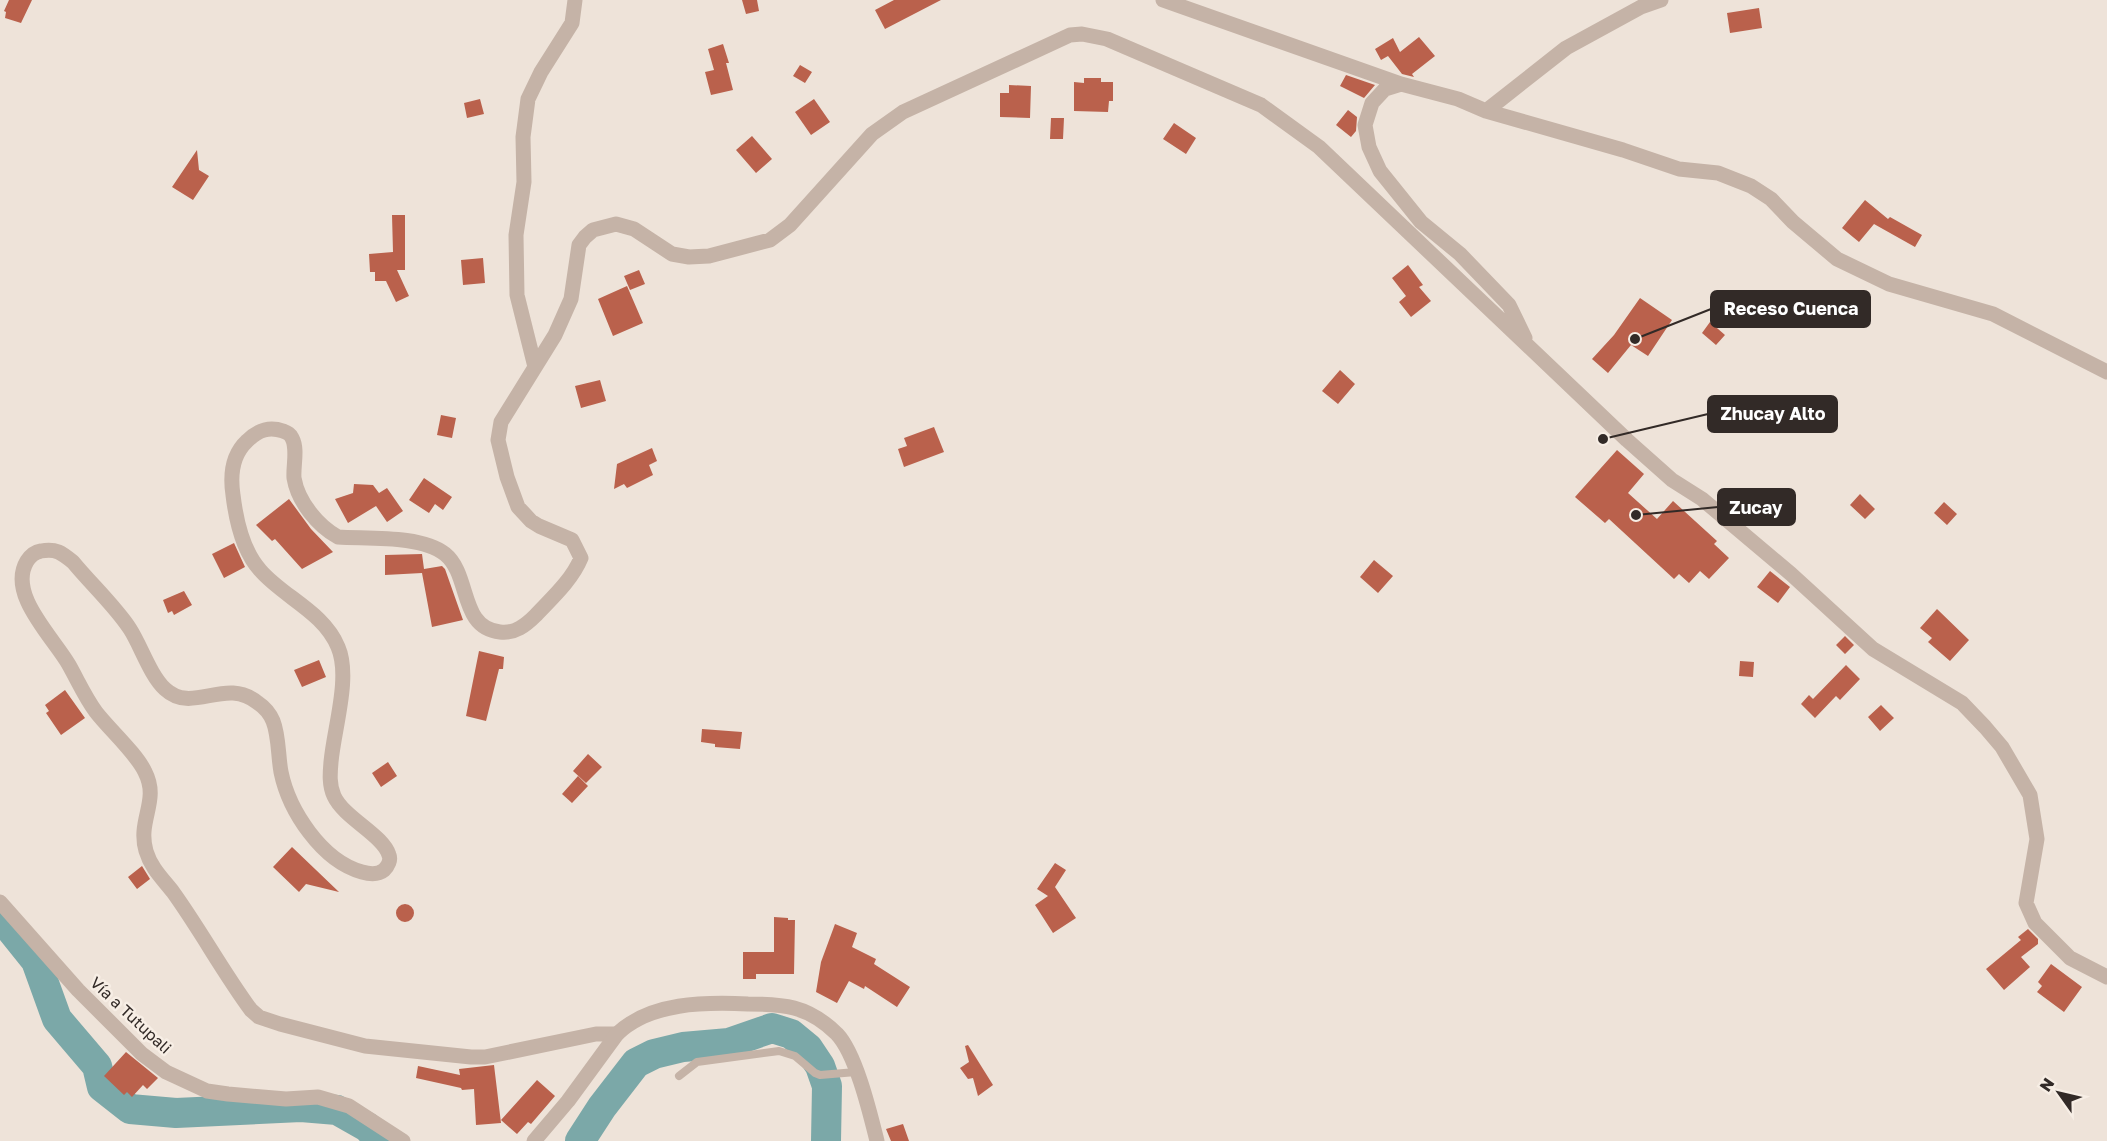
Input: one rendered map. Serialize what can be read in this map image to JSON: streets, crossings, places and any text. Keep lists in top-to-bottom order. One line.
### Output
{"streets":{"street":["Vía a Tutupali"]},"places":["Receso Cuenca","Zhucay Alto","Zucay"],"north":"top left"}
